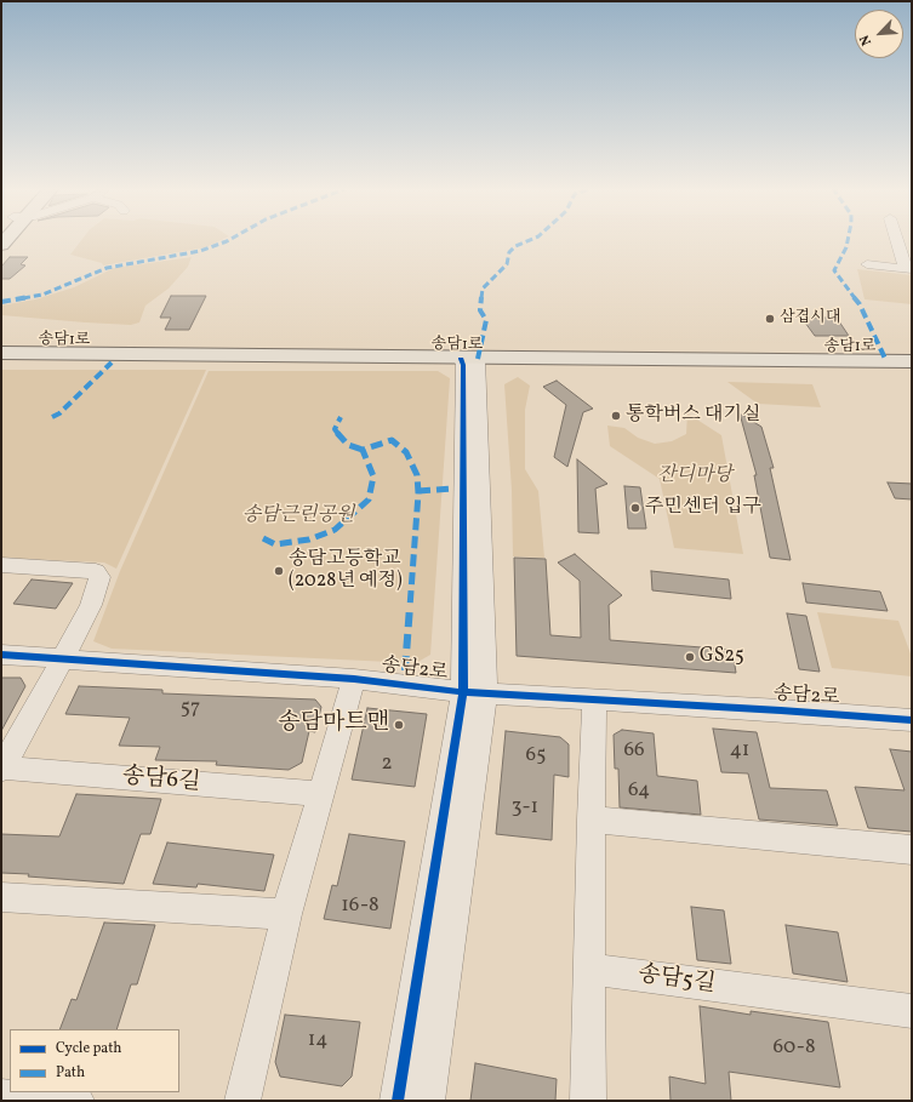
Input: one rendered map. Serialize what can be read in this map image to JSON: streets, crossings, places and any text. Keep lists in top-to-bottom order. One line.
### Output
{"streets":{"main road":["송담1로"],"street":["송담2로","송담6길","송담5길"]},"parks":["잔디마당","송담근린공원"],"places":["삼겹시대","통학버스 대기실","주민센터 입구","송담고등학교 (2028년 예정)","GS25","송담마트맨"],"house_numbers":["57","66","41","65","2","64","3-1","16-8","14","60-8"],"legend":["Cycle path","Path"],"north":"bottom left"}
